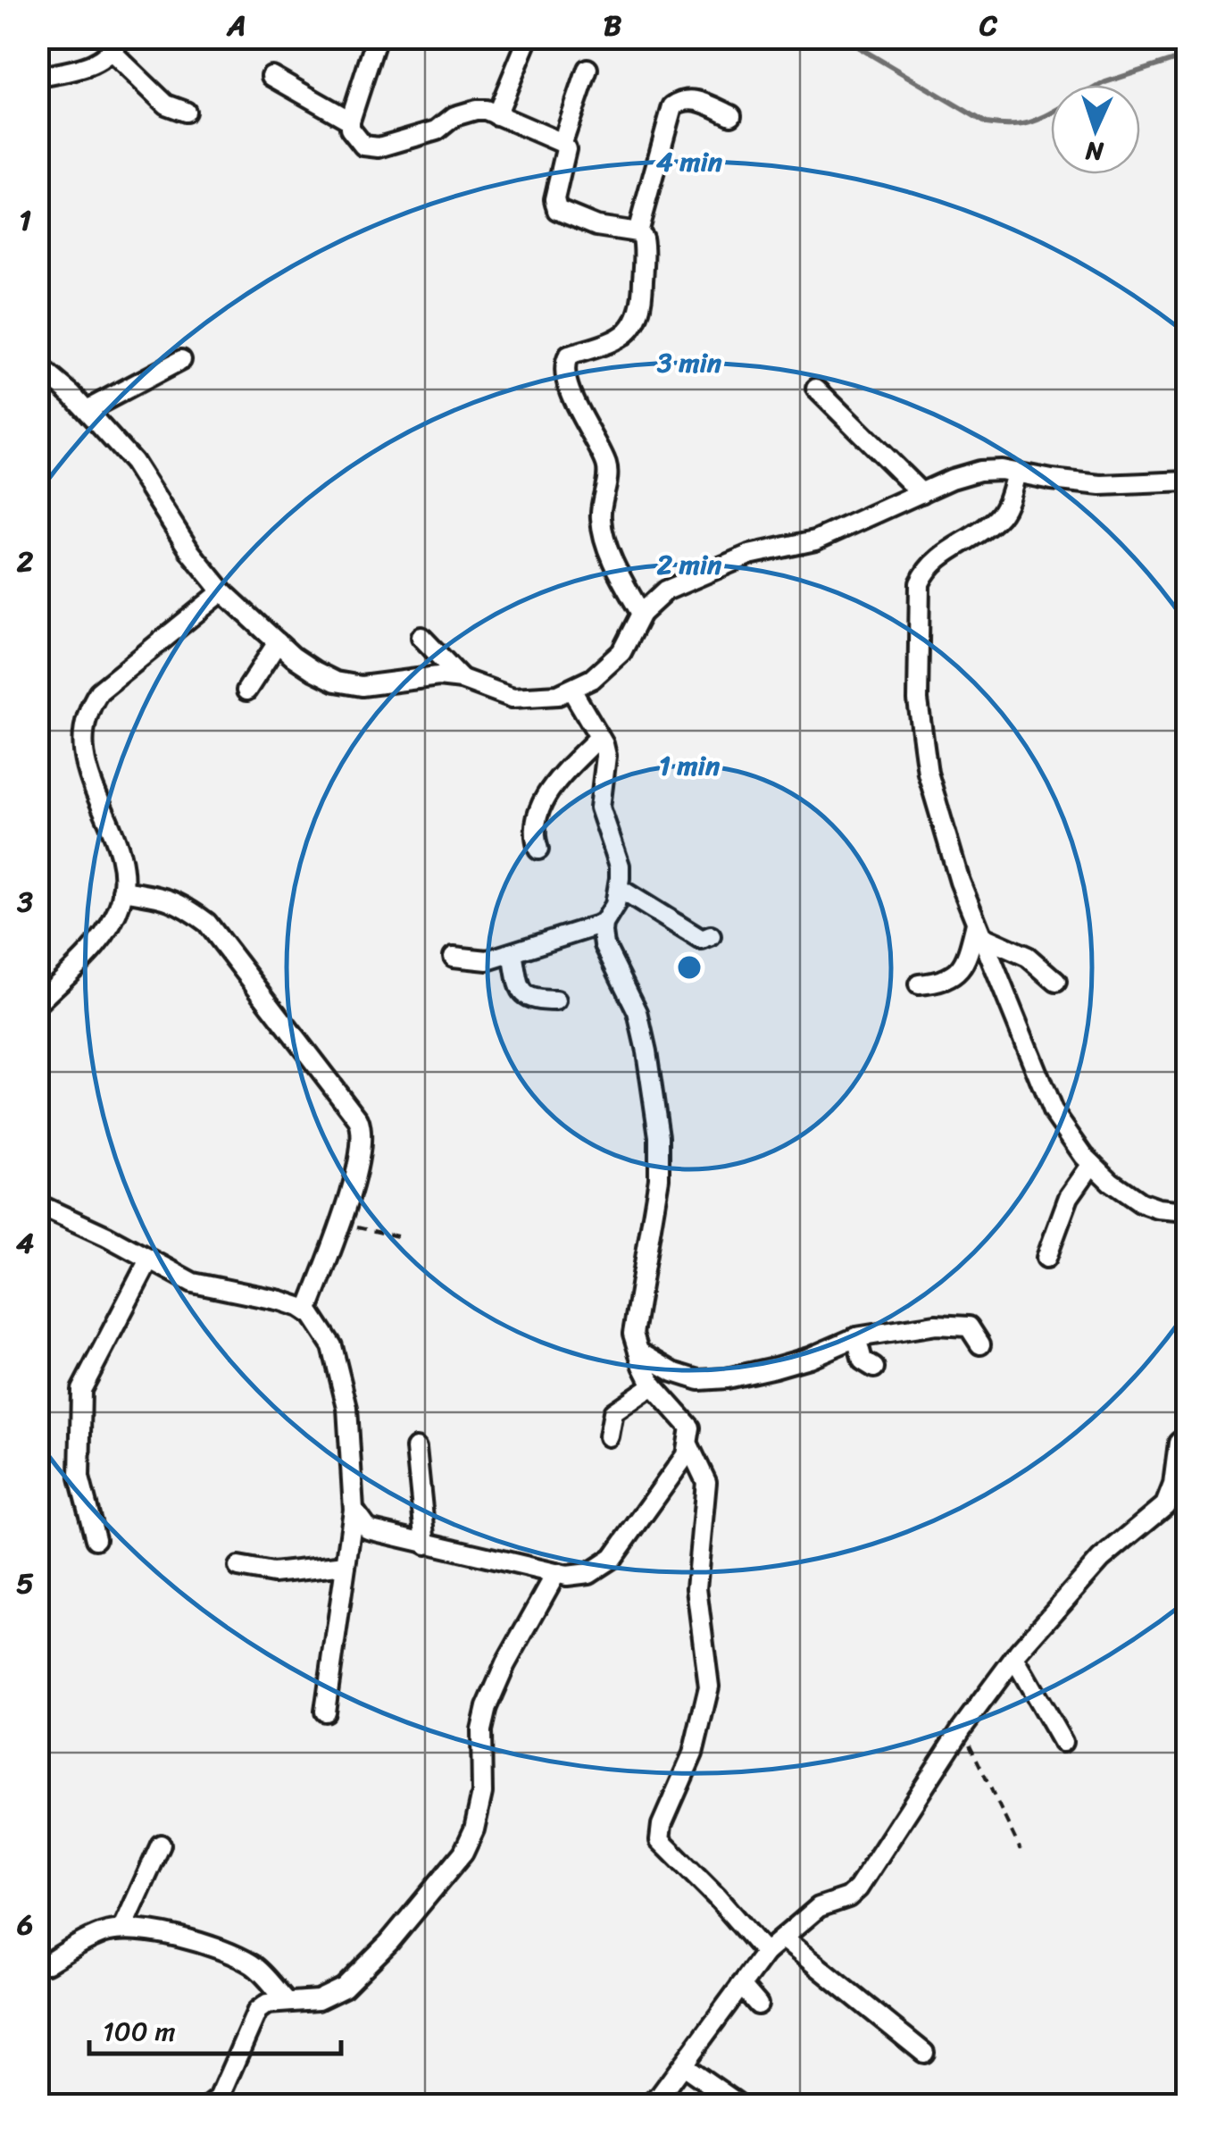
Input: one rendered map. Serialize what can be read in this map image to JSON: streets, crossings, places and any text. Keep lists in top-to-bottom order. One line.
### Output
{"scale_bar":"100 m","north":"bottom","grid":{"columns":["A","B","C"],"rows":["1","2","3","4","5","6"]},"rings":["4 min","3 min","2 min","1 min"]}
